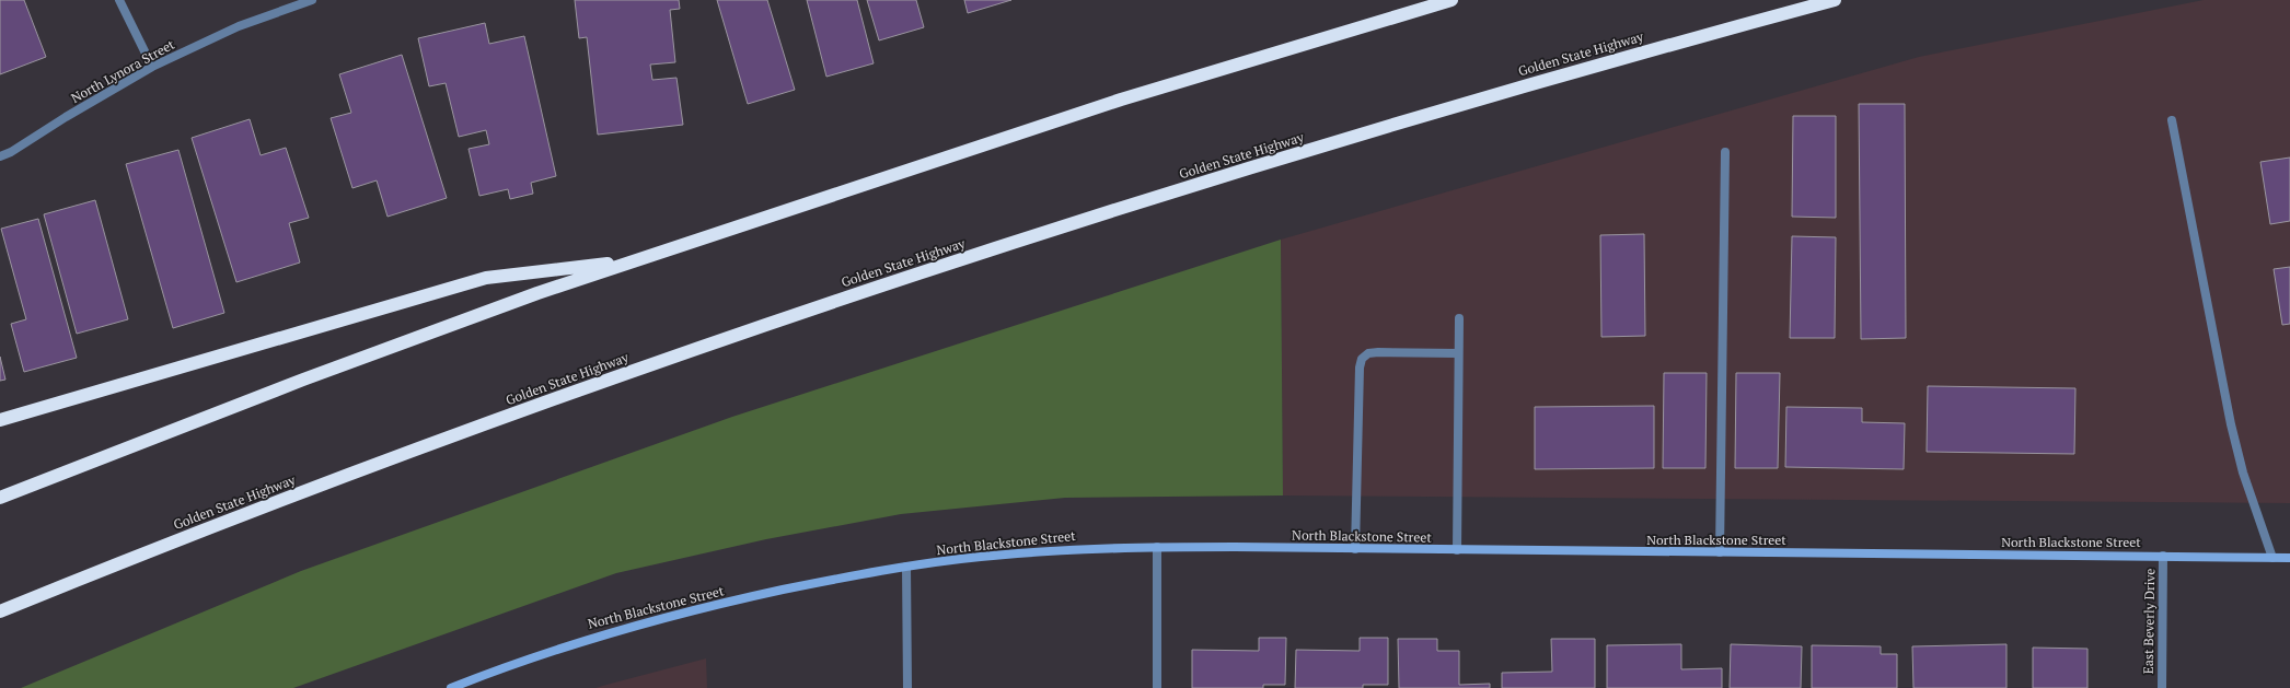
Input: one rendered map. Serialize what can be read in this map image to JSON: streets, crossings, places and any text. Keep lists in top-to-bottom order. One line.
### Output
{"streets":{"highway":["Golden State Highway"],"main road":["North Blackstone Street"],"street":["North Lynora Street","East Beverly Drive"]},"crossings":[["North Blackstone Street","East Beverly Drive"]]}
